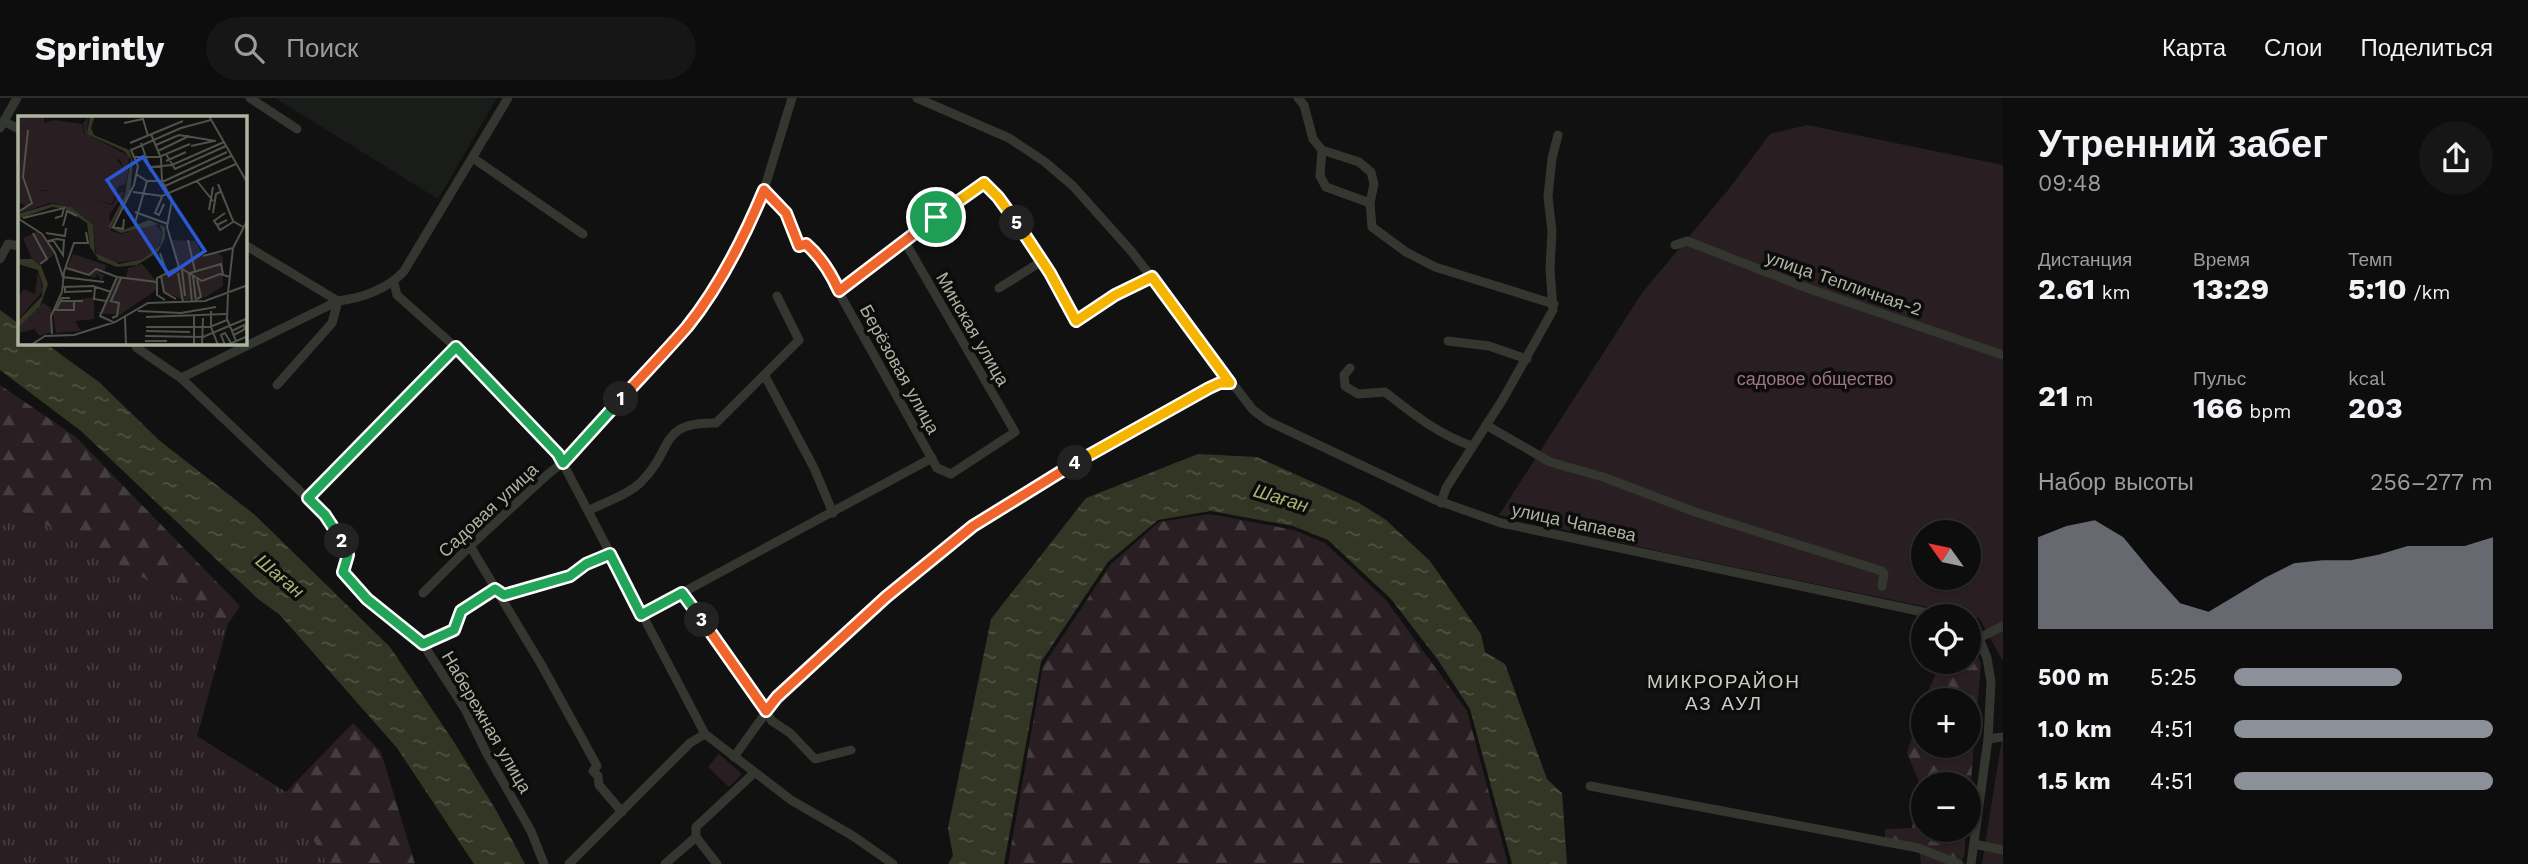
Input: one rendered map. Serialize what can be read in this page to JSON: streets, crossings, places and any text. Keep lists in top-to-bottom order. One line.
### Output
{"streets":{"street":["улица Тепличная-2","Минская улица","Берёзовая улица","Садовая улица","улица Чапаева","Набережная улица"]},"crossings":[["Минская улица","Берёзовая улица"],["Берёзовая улица","Садовая улица"]],"districts":["МИКРОРАЙОН АЗ АУЛ"],"water":["Шаған"],"parks":["садовое общество"],"north":"top left","page":{"header":"Sprintly","search":"Поиск","nav":["Карта","Слои","Поделиться"],"heading":["Утренний забег","09:48"],"pins":["5","1","4","2","3"],"stats":[["Дистанция","2.61 km"],["Время","13:29"],["Темп","5:10 /km"],["21 m"],["Пульс","166 bpm"],["kcal","203"]],"chart":["Набор высоты","256–277 m"],"map_buttons":["+","−"],"list":[{"name":"500 m","note":"5:25"},{"name":"1.0 km","note":"4:51"},{"name":"1.5 km","note":"4:51"}]}}
